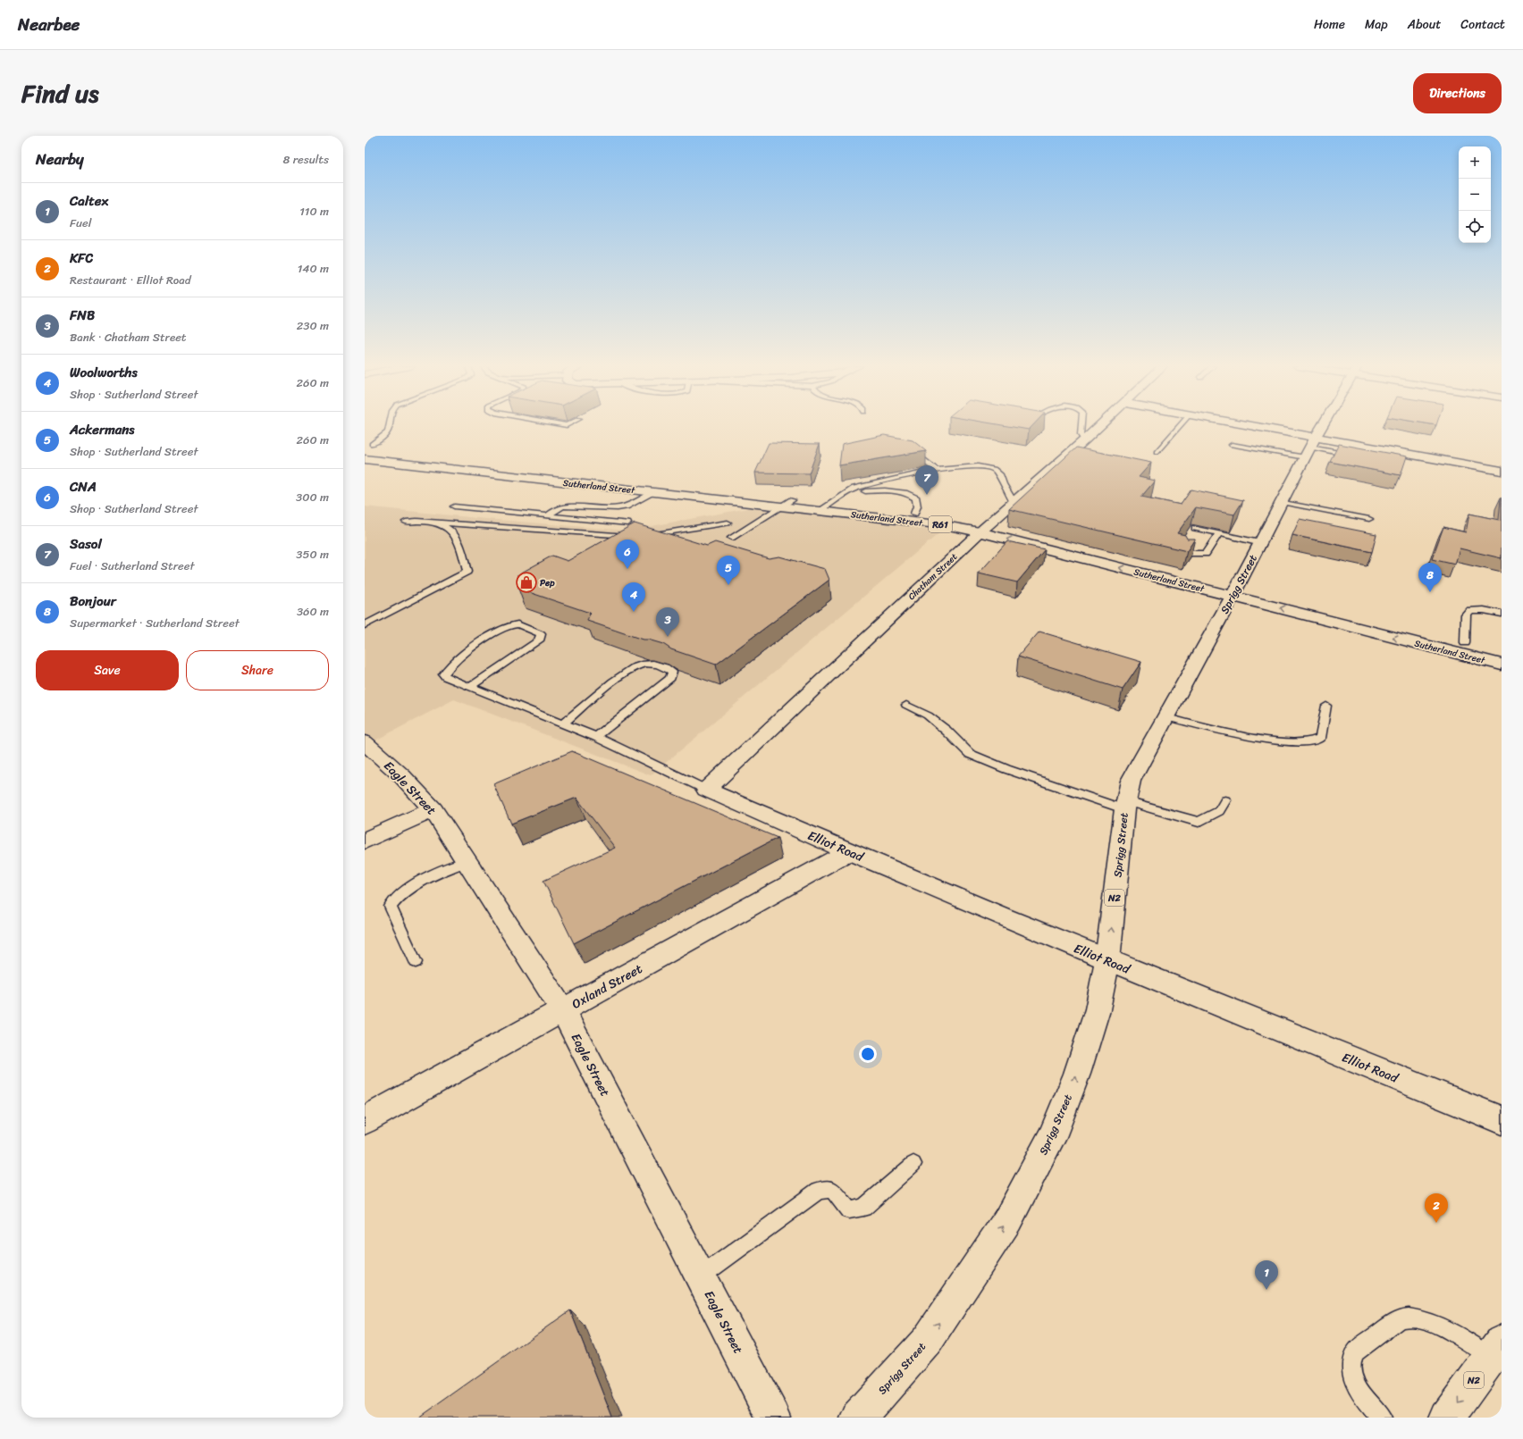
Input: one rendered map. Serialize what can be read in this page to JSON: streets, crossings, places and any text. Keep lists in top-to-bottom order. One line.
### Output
{"streets":{"main road":["Sutherland Street","R61","Chatham Street","Sprigg Street","Eagle Street","Elliot Road","N2","Oxland Street"]},"crossings":[["Sutherland Street","Chatham Street"],["Sutherland Street","Sprigg Street"],["Chatham Street","Elliot Road"],["Sprigg Street","Elliot Road"],["Eagle Street","Oxland Street"],["Elliot Road","Oxland Street"]],"one_way":["Sprigg Street"],"places":{"shop":["Pep"]},"page":{"header":"Nearbee","nav":["Home","Map","About","Contact"],"title":"Find us","buttons":["Directions",["Save","Share"]],"heading":["Nearby","8 results"],"map_buttons":["+","−"],"list":[{"mark":"1","name":"Caltex","note":"Fuel","value":"110 m"},{"mark":"2","name":"KFC","note":"Restaurant · Elliot Road","value":"140 m"},{"mark":"3","name":"FNB","note":"Bank · Chatham Street","value":"230 m"},{"mark":"4","name":"Woolworths","note":"Shop · Sutherland Street","value":"260 m"},{"mark":"5","name":"Ackermans","note":"Shop · Sutherland Street","value":"260 m"},{"mark":"6","name":"CNA","note":"Shop · Sutherland Street","value":"300 m"},{"mark":"7","name":"Sasol","note":"Fuel · Sutherland Street","value":"350 m"},{"mark":"8","name":"Bonjour","note":"Supermarket · Sutherland Street","value":"360 m"}],"pins":["7","6","5","8","4","3","2","1"]}}
